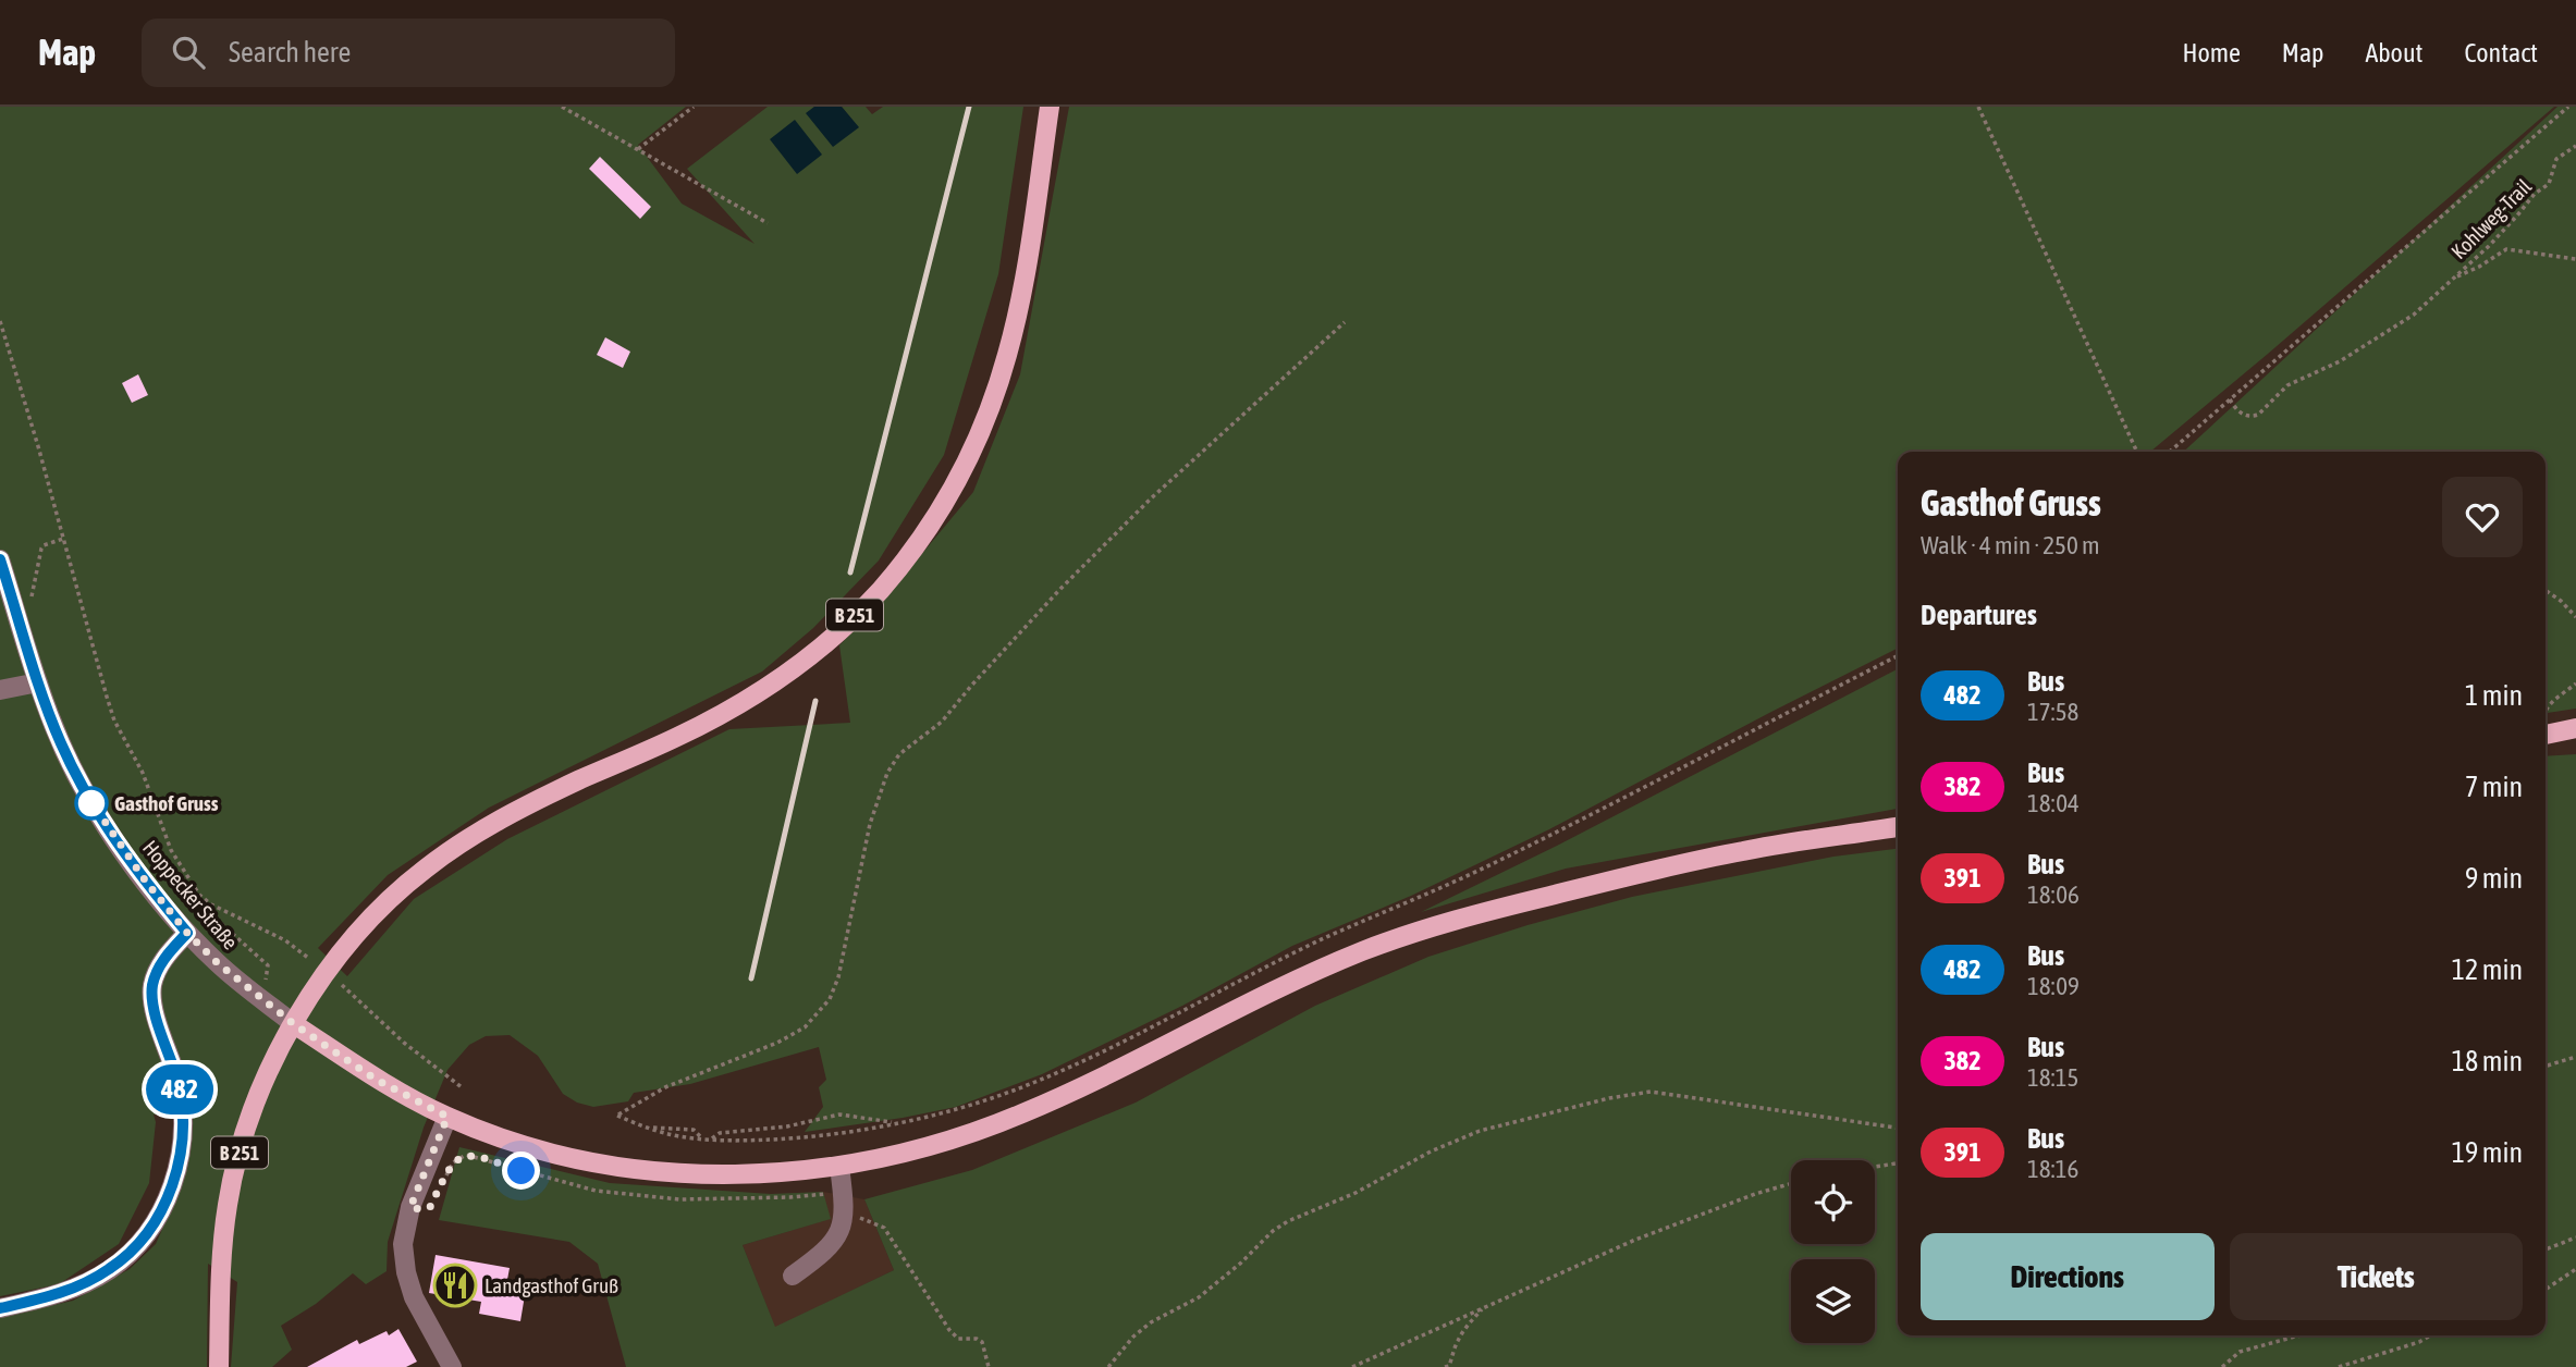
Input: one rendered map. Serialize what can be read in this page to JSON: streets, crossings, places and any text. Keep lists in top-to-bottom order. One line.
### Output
{"streets":{"main road":["B 251"],"street":["Hoppecker Straße"],"path":["Kohlweg-Trail"]},"crossings":[["B 251","Hoppecker Straße"]],"places":{"other":["Gasthof Gruss"],"restaurant":["Landgasthof Gruß"]},"lines":["bus line 482"],"page":{"header":"Map","search":"Search here","nav":["Home","Map","About","Contact"],"on_map":"482","heading":[["Gasthof Gruss","Walk · 4 min · 250 m"],"Departures"],"list":[{"mark":"482","name":"Bus","note":"17:58","value":"1 min"},{"mark":"382","name":"Bus","note":"18:04","value":"7 min"},{"mark":"391","name":"Bus","note":"18:06","value":"9 min"},{"mark":"482","name":"Bus","note":"18:09","value":"12 min"},{"mark":"382","name":"Bus","note":"18:15","value":"18 min"},{"mark":"391","name":"Bus","note":"18:16","value":"19 min"}],"buttons":["Directions","Tickets"]}}
